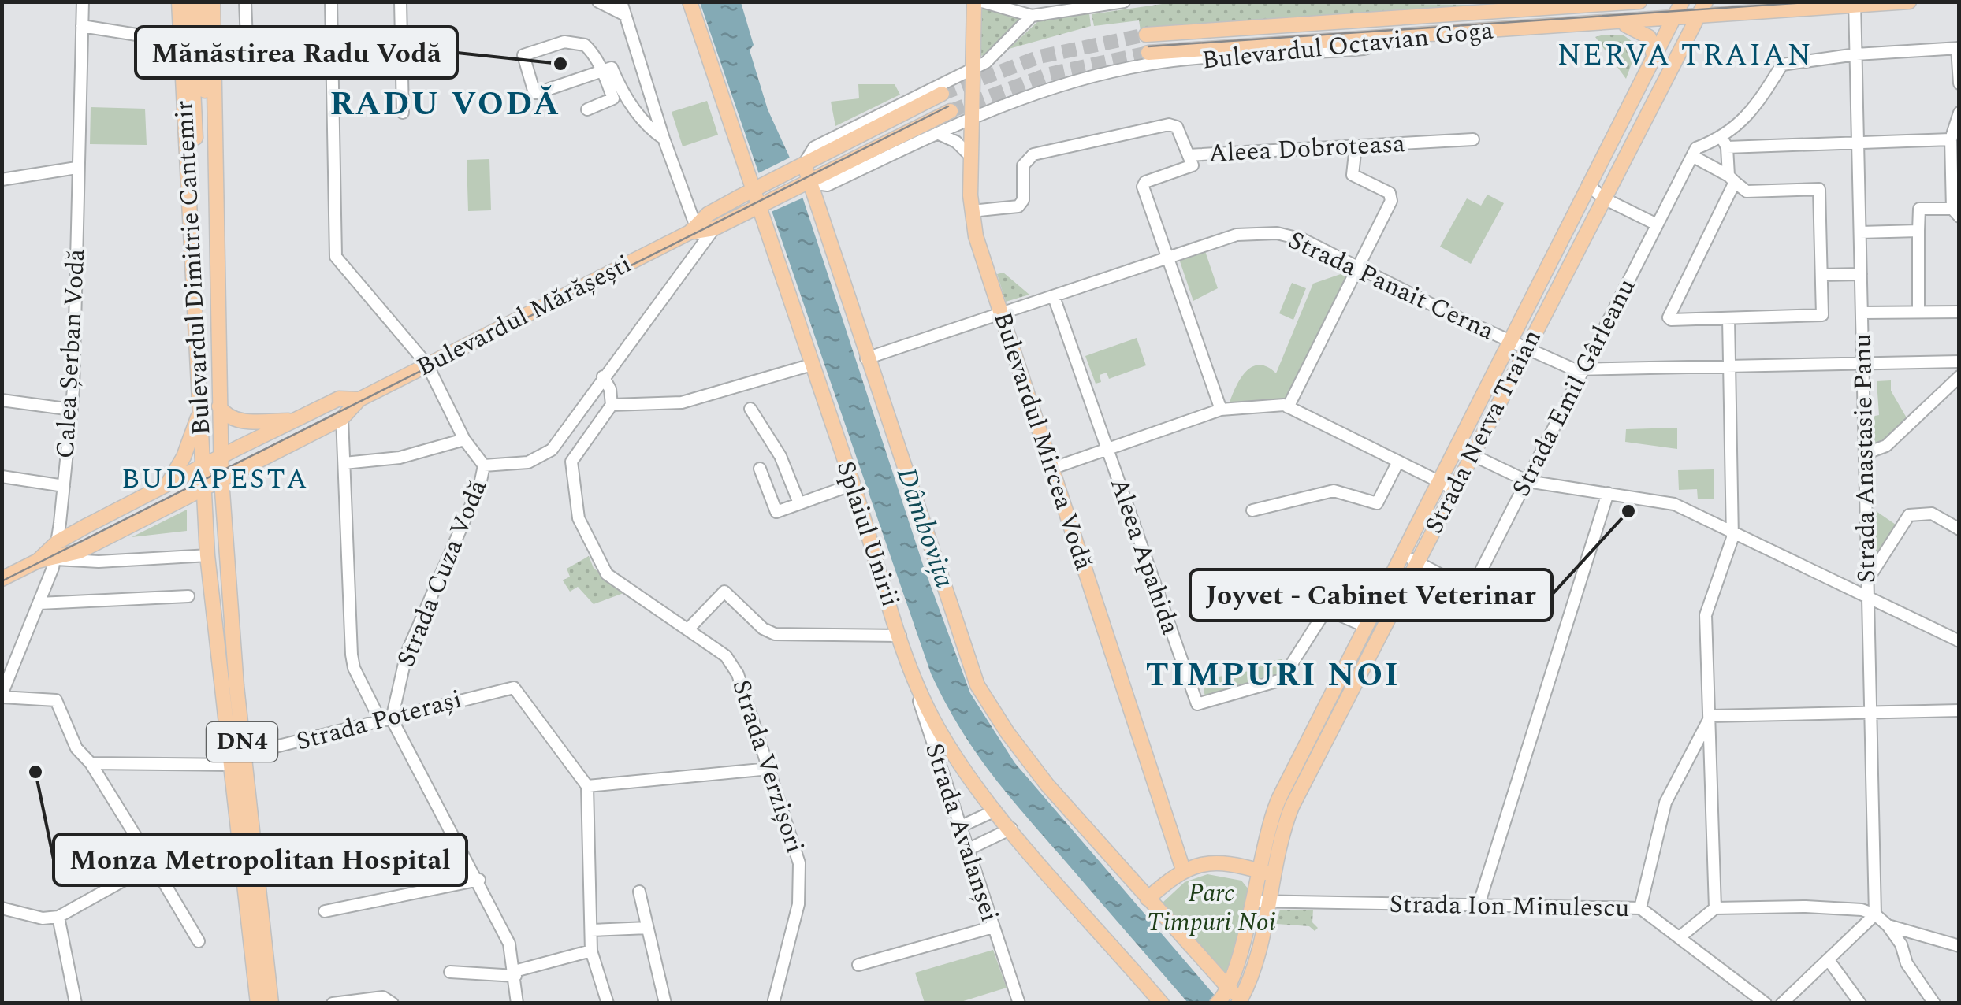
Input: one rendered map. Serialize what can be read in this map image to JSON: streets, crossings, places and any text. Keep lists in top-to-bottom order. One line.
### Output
{"streets":{"main road":["Bulevardul Octavian Goga","Bulevardul Dimitrie Cantemir","Bulevardul Mărășești","Strada Nerva Traian","Bulevardul Mircea Vodă","Splaiul Unirii","DN4"],"street":["Aleea Dobroteasa","Strada Panait Cerna","Calea Șerban Vodă","Strada Emil Gârleanu","Strada Anastasie Panu","Aleea Apahida","Strada Cuza Vodă","Strada Poterași","Strada Verzișori","Strada Avalanșei","Strada Ion Minulescu"]},"crossings":[["Bulevardul Octavian Goga","Strada Nerva Traian"],["Bulevardul Octavian Goga","Bulevardul Mircea Vodă"],["Bulevardul Octavian Goga","Strada Anastasie Panu"],["Aleea Dobroteasa","Bulevardul Mircea Vodă"],["Bulevardul Dimitrie Cantemir","Bulevardul Mărășești"],["Bulevardul Dimitrie Cantemir","Strada Poterași"],["Bulevardul Dimitrie Cantemir","DN4"],["Strada Panait Cerna","Strada Emil Gârleanu"],["Strada Panait Cerna","Strada Nerva Traian"],["Strada Panait Cerna","Bulevardul Mircea Vodă"],["Strada Panait Cerna","Aleea Apahida"],["Bulevardul Mărășești","Calea Șerban Vodă"],["Bulevardul Mărășești","Splaiul Unirii"],["Bulevardul Mărășești","Strada Cuza Vodă"],["Strada Emil Gârleanu","Strada Nerva Traian"],["Strada Nerva Traian","Aleea Apahida"],["Strada Nerva Traian","Strada Ion Minulescu"],["Splaiul Unirii","Strada Avalanșei"],["Strada Cuza Vodă","Strada Poterași"]],"districts":["NERVA TRAIAN","RADU VODĂ","BUDAPESTA","TIMPURI NOI"],"water":["Dâmbovița"],"parks":["Parc Timpuri Noi"],"places":["Mănăstirea Radu Vodă","Joyvet - Cabinet Veterinar","Monza Metropolitan Hospital"]}
